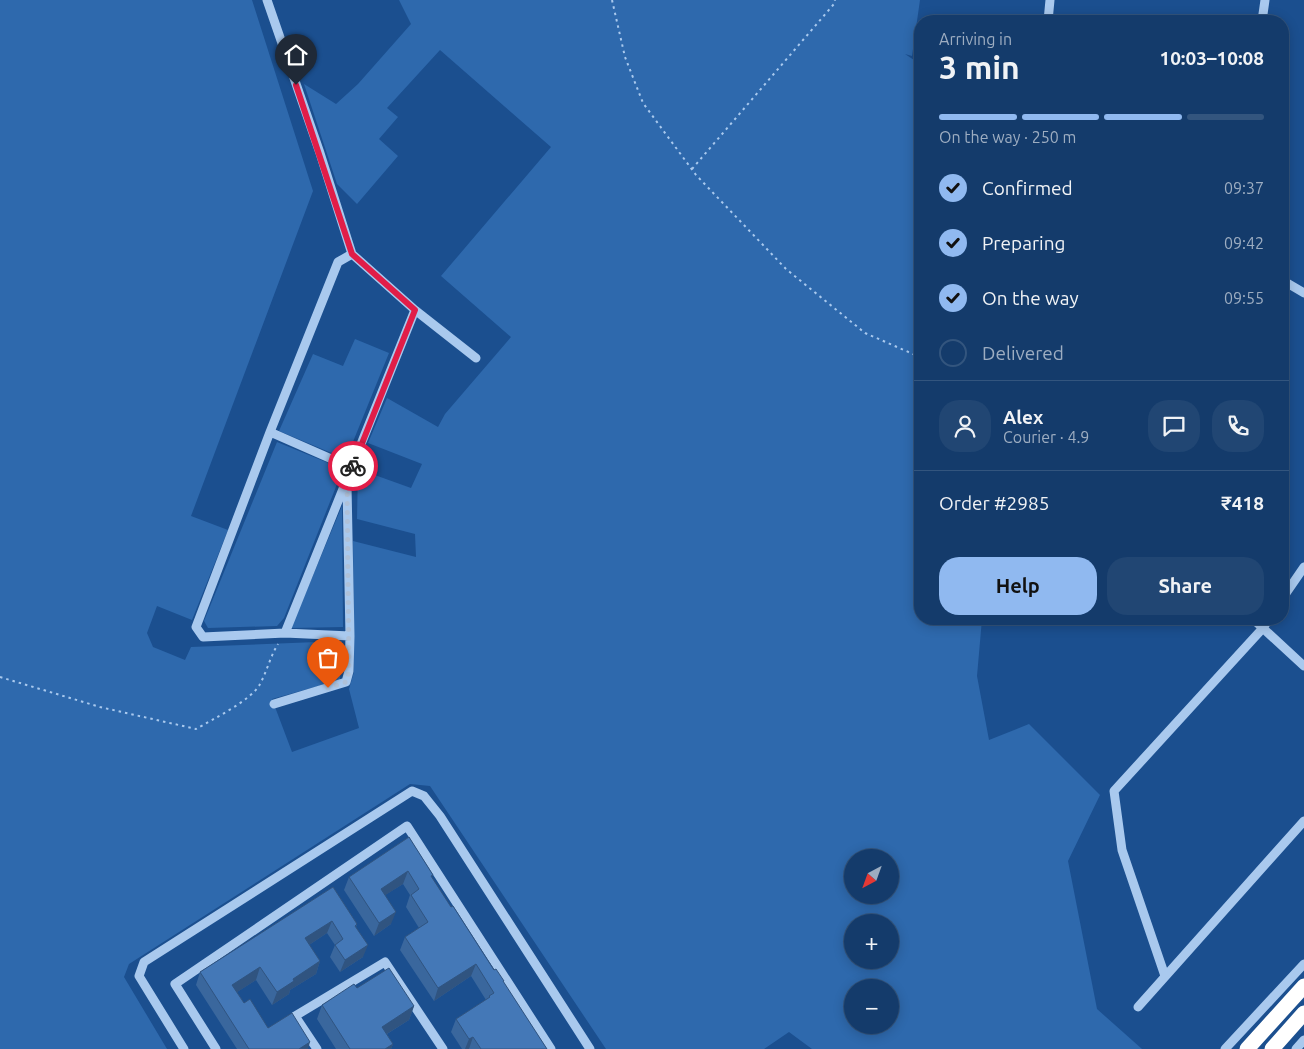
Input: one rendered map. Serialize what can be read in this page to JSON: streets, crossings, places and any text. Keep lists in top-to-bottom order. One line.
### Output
{"north":"bottom left","page":{"heading":["3 min","Arriving in","10:03–10:08"],"panel":["Alex","Courier · 4.9","Order #2985","₹418"],"bar":"On the way · 250 m","list":[["Confirmed","09:37"],["Preparing","09:42"],["On the way","09:55"],"Delivered"],"buttons":["Help","Share"],"map_buttons":["+","−"]}}
